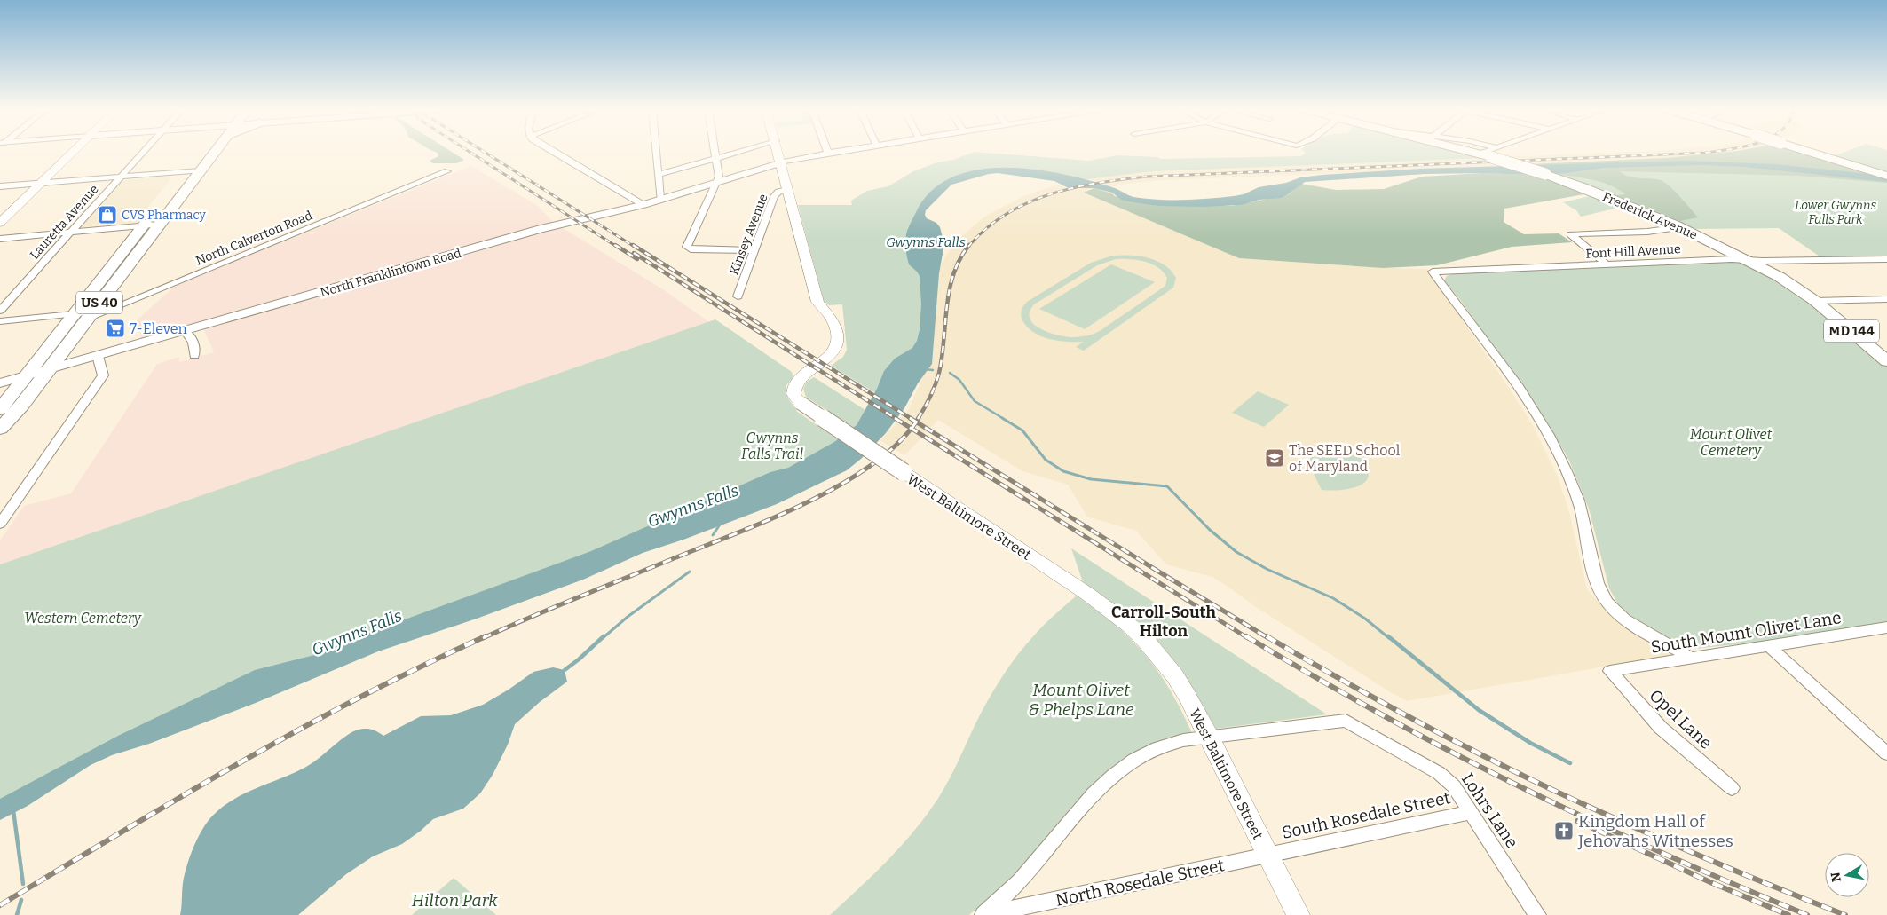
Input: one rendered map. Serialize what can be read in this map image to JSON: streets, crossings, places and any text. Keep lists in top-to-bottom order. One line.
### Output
{"streets":{"main road":["Frederick Avenue","US 40","MD 144","West Baltimore Street"],"street":["Lauretta Avenue","Kinsey Avenue","North Calverton Road","Font Hill Avenue","North Franklintown Road","South Mount Olivet Lane","Opel Lane","Lohrs Lane","South Rosedale Street","North Rosedale Street"]},"crossings":[["Frederick Avenue","Font Hill Avenue"],["Kinsey Avenue","West Baltimore Street"],["North Calverton Road","US 40"],["Font Hill Avenue","South Mount Olivet Lane"],["North Franklintown Road","US 40"],["North Franklintown Road","West Baltimore Street"],["West Baltimore Street","Lohrs Lane"],["West Baltimore Street","South Rosedale Street"],["West Baltimore Street","North Rosedale Street"],["South Mount Olivet Lane","Opel Lane"],["Lohrs Lane","South Rosedale Street"],["South Rosedale Street","North Rosedale Street"]],"districts":["Carroll-South Hilton"],"water":["Gwynns Falls"],"parks":["Lower Gwynns Falls Park","Mount Olivet Cemetery","Gwynns Falls Trail","Western Cemetery","Mount Olivet & Phelps Lane","Hilton Park"],"places":{"shop":["CVS Pharmacy"],"supermarket":["7-Eleven"],"school or university":["The SEED School of Maryland"],"church":["Kingdom Hall of Jehovahs Witnesses"]},"north":"left"}
